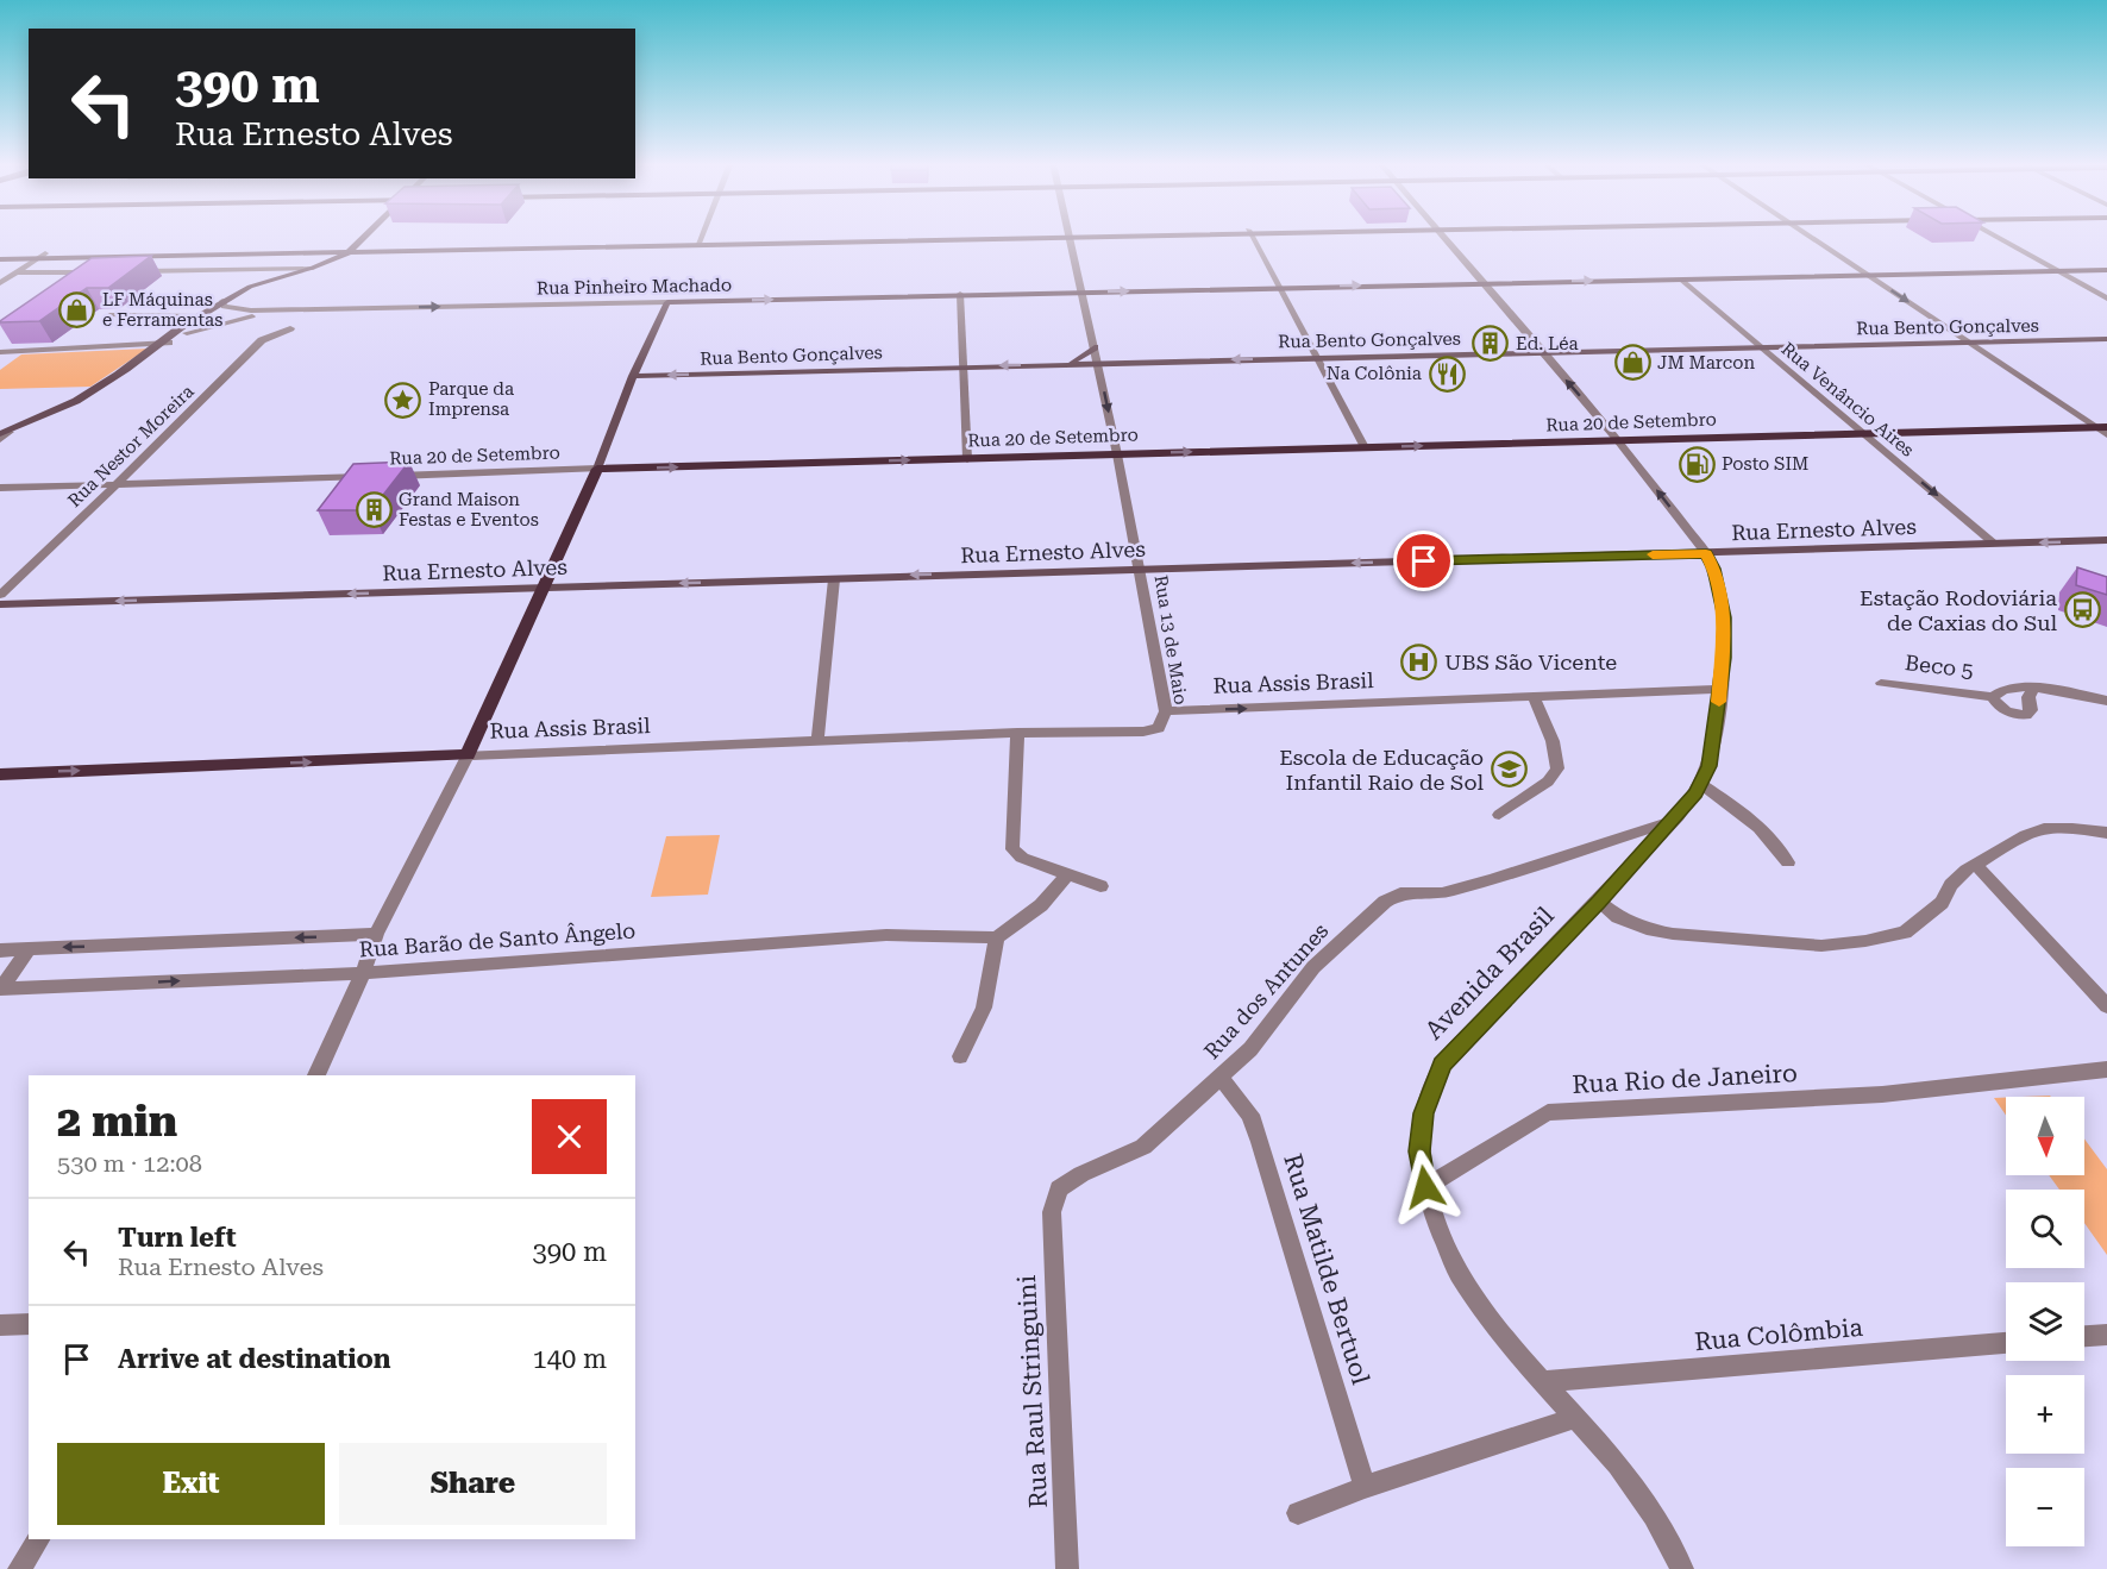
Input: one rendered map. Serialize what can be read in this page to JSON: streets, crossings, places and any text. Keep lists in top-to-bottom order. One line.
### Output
{"streets":{"main road":["Rua 20 de Setembro","Rua Assis Brasil"],"street":["Rua Pinheiro Machado","Rua Bento Gonçalves","Rua Venâncio Aires","Rua Nestor Moreira","Rua Ernesto Alves","Rua 13 de Maio","Beco 5","Rua Barão de Santo Ângelo","Avenida Brasil","Rua dos Antunes","Rua Rio de Janeiro","Rua Matilde Bertuol","Rua Colômbia","Rua Raul Stringuini"]},"crossings":[["Rua Pinheiro Machado","Rua Venâncio Aires"],["Rua Pinheiro Machado","Rua 13 de Maio"],["Rua Pinheiro Machado","Avenida Brasil"],["Rua Bento Gonçalves","Rua Venâncio Aires"],["Rua Bento Gonçalves","Rua 13 de Maio"],["Rua Bento Gonçalves","Avenida Brasil"],["Rua Venâncio Aires","Rua 20 de Setembro"],["Rua Venâncio Aires","Rua Ernesto Alves"],["Rua 20 de Setembro","Rua Nestor Moreira"],["Rua 20 de Setembro","Rua 13 de Maio"],["Rua 20 de Setembro","Avenida Brasil"],["Rua Ernesto Alves","Rua 13 de Maio"],["Rua Ernesto Alves","Avenida Brasil"],["Rua 13 de Maio","Rua Assis Brasil"],["Rua Assis Brasil","Avenida Brasil"],["Avenida Brasil","Rua dos Antunes"],["Avenida Brasil","Rua Rio de Janeiro"],["Avenida Brasil","Rua Colômbia"],["Rua dos Antunes","Rua Matilde Bertuol"],["Rua dos Antunes","Rua Raul Stringuini"]],"one_way":["Rua Bento Gonçalves","Rua Venâncio Aires","Rua 20 de Setembro","Rua Ernesto Alves","Rua Assis Brasil"],"places":{"shop":["LF Máquinas e Ferramentas","JM Marcon"],"building":["Ed. Léa","Grand Maison Festas e Eventos"],"restaurant":["Na Colônia"],"place":["Parque da Imprensa"],"fuel station":["Posto SIM"],"bus stop":["Estação Rodoviária de Caxias do Sul"],"hospital":["UBS São Vicente"],"school or university":["Escola de Educação Infantil Raio de Sol"]},"north":"bottom","page":{"turn":["390 m","Rua Ernesto Alves"],"heading":["2 min","530 m · 12:08"],"map_buttons":["+","−"],"list":[{"name":"Turn left","note":"Rua Ernesto Alves","value":"390 m"},{"name":"Arrive at destination","value":"140 m"}],"buttons":["Exit","Share"]}}
